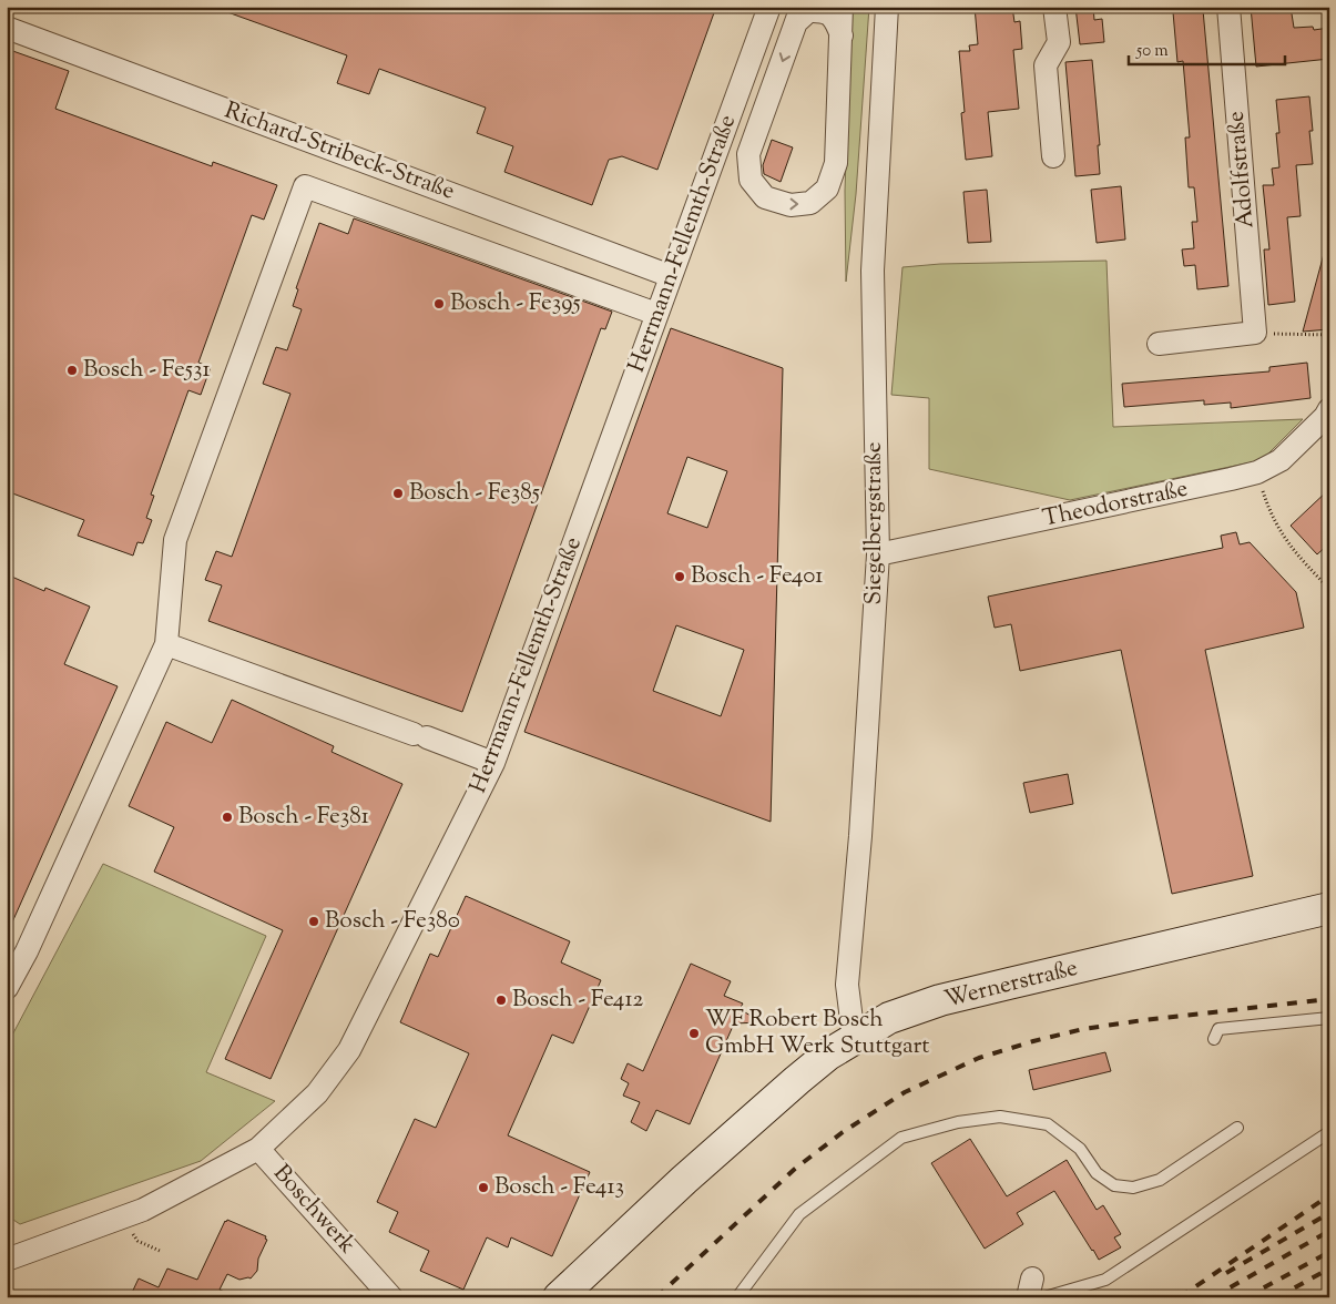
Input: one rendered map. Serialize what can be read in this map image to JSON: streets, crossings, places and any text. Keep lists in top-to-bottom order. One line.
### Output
{"streets":{"main road":["Wernerstraße"],"street":["Richard-Stribeck-Straße","Adolfstraße","Herrmann-Fellemth-Straße","Theodorstraße","Siegelbergstraße","Boschwerk"]},"crossings":[["Richard-Stribeck-Straße","Herrmann-Fellemth-Straße"],["Herrmann-Fellemth-Straße","Boschwerk"],["Theodorstraße","Siegelbergstraße"],["Siegelbergstraße","Wernerstraße"]],"places":["Bosch - Fe395","Bosch - Fe531","Bosch - Fe385","Bosch - Fe401","Bosch - Fe381","Bosch - Fe380","Bosch - Fe412","WF Robert Bosch GmbH Werk Stuttgart","Bosch - Fe413"],"scale_bar":"50 m"}
